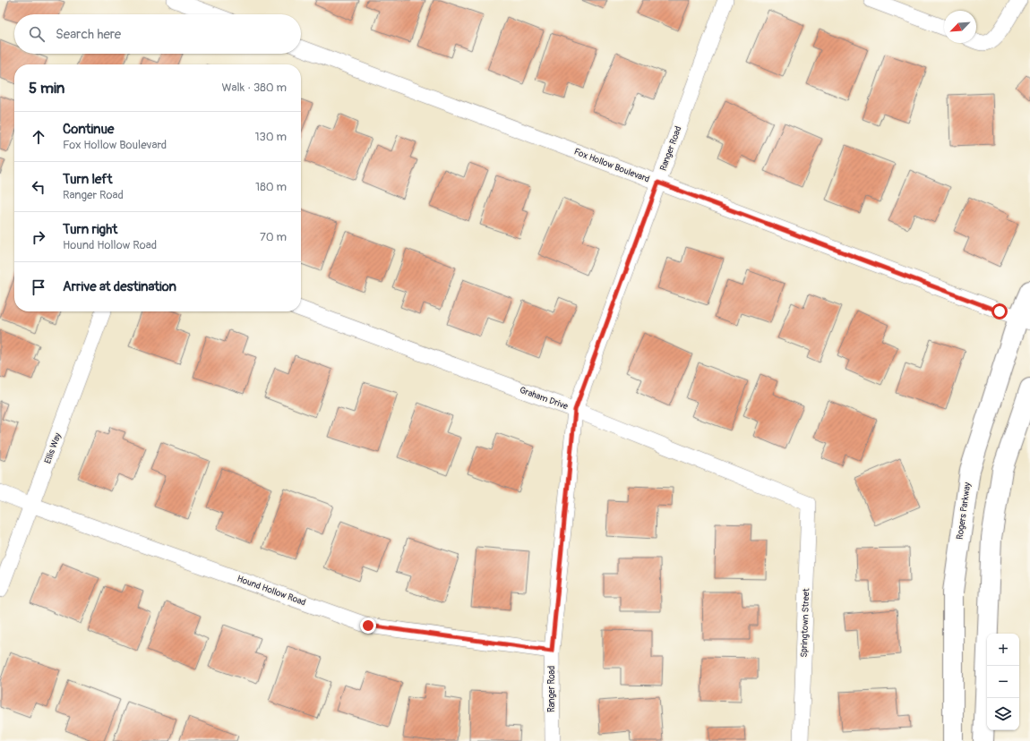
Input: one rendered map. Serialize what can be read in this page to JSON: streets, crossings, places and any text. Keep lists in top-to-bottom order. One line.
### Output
{"streets":{"street":["Ranger Road","Fox Hollow Boulevard","Graham Drive","Ellis Way","Rogers Parkway","Hound Hollow Road","Springtown Street"]},"crossings":[["Ranger Road","Fox Hollow Boulevard"],["Ranger Road","Graham Drive"],["Ranger Road","Hound Hollow Road"],["Fox Hollow Boulevard","Rogers Parkway"],["Graham Drive","Springtown Street"],["Ellis Way","Hound Hollow Road"]],"north":"bottom left","page":{"search":"Search here","heading":["5 min","Walk · 380 m"],"list":[["Continue","Fox Hollow Boulevard","130 m"],["Turn left","Ranger Road","180 m"],["Turn right","Hound Hollow Road","70 m"],"Arrive at destination"],"map_buttons":["+","−"]}}
